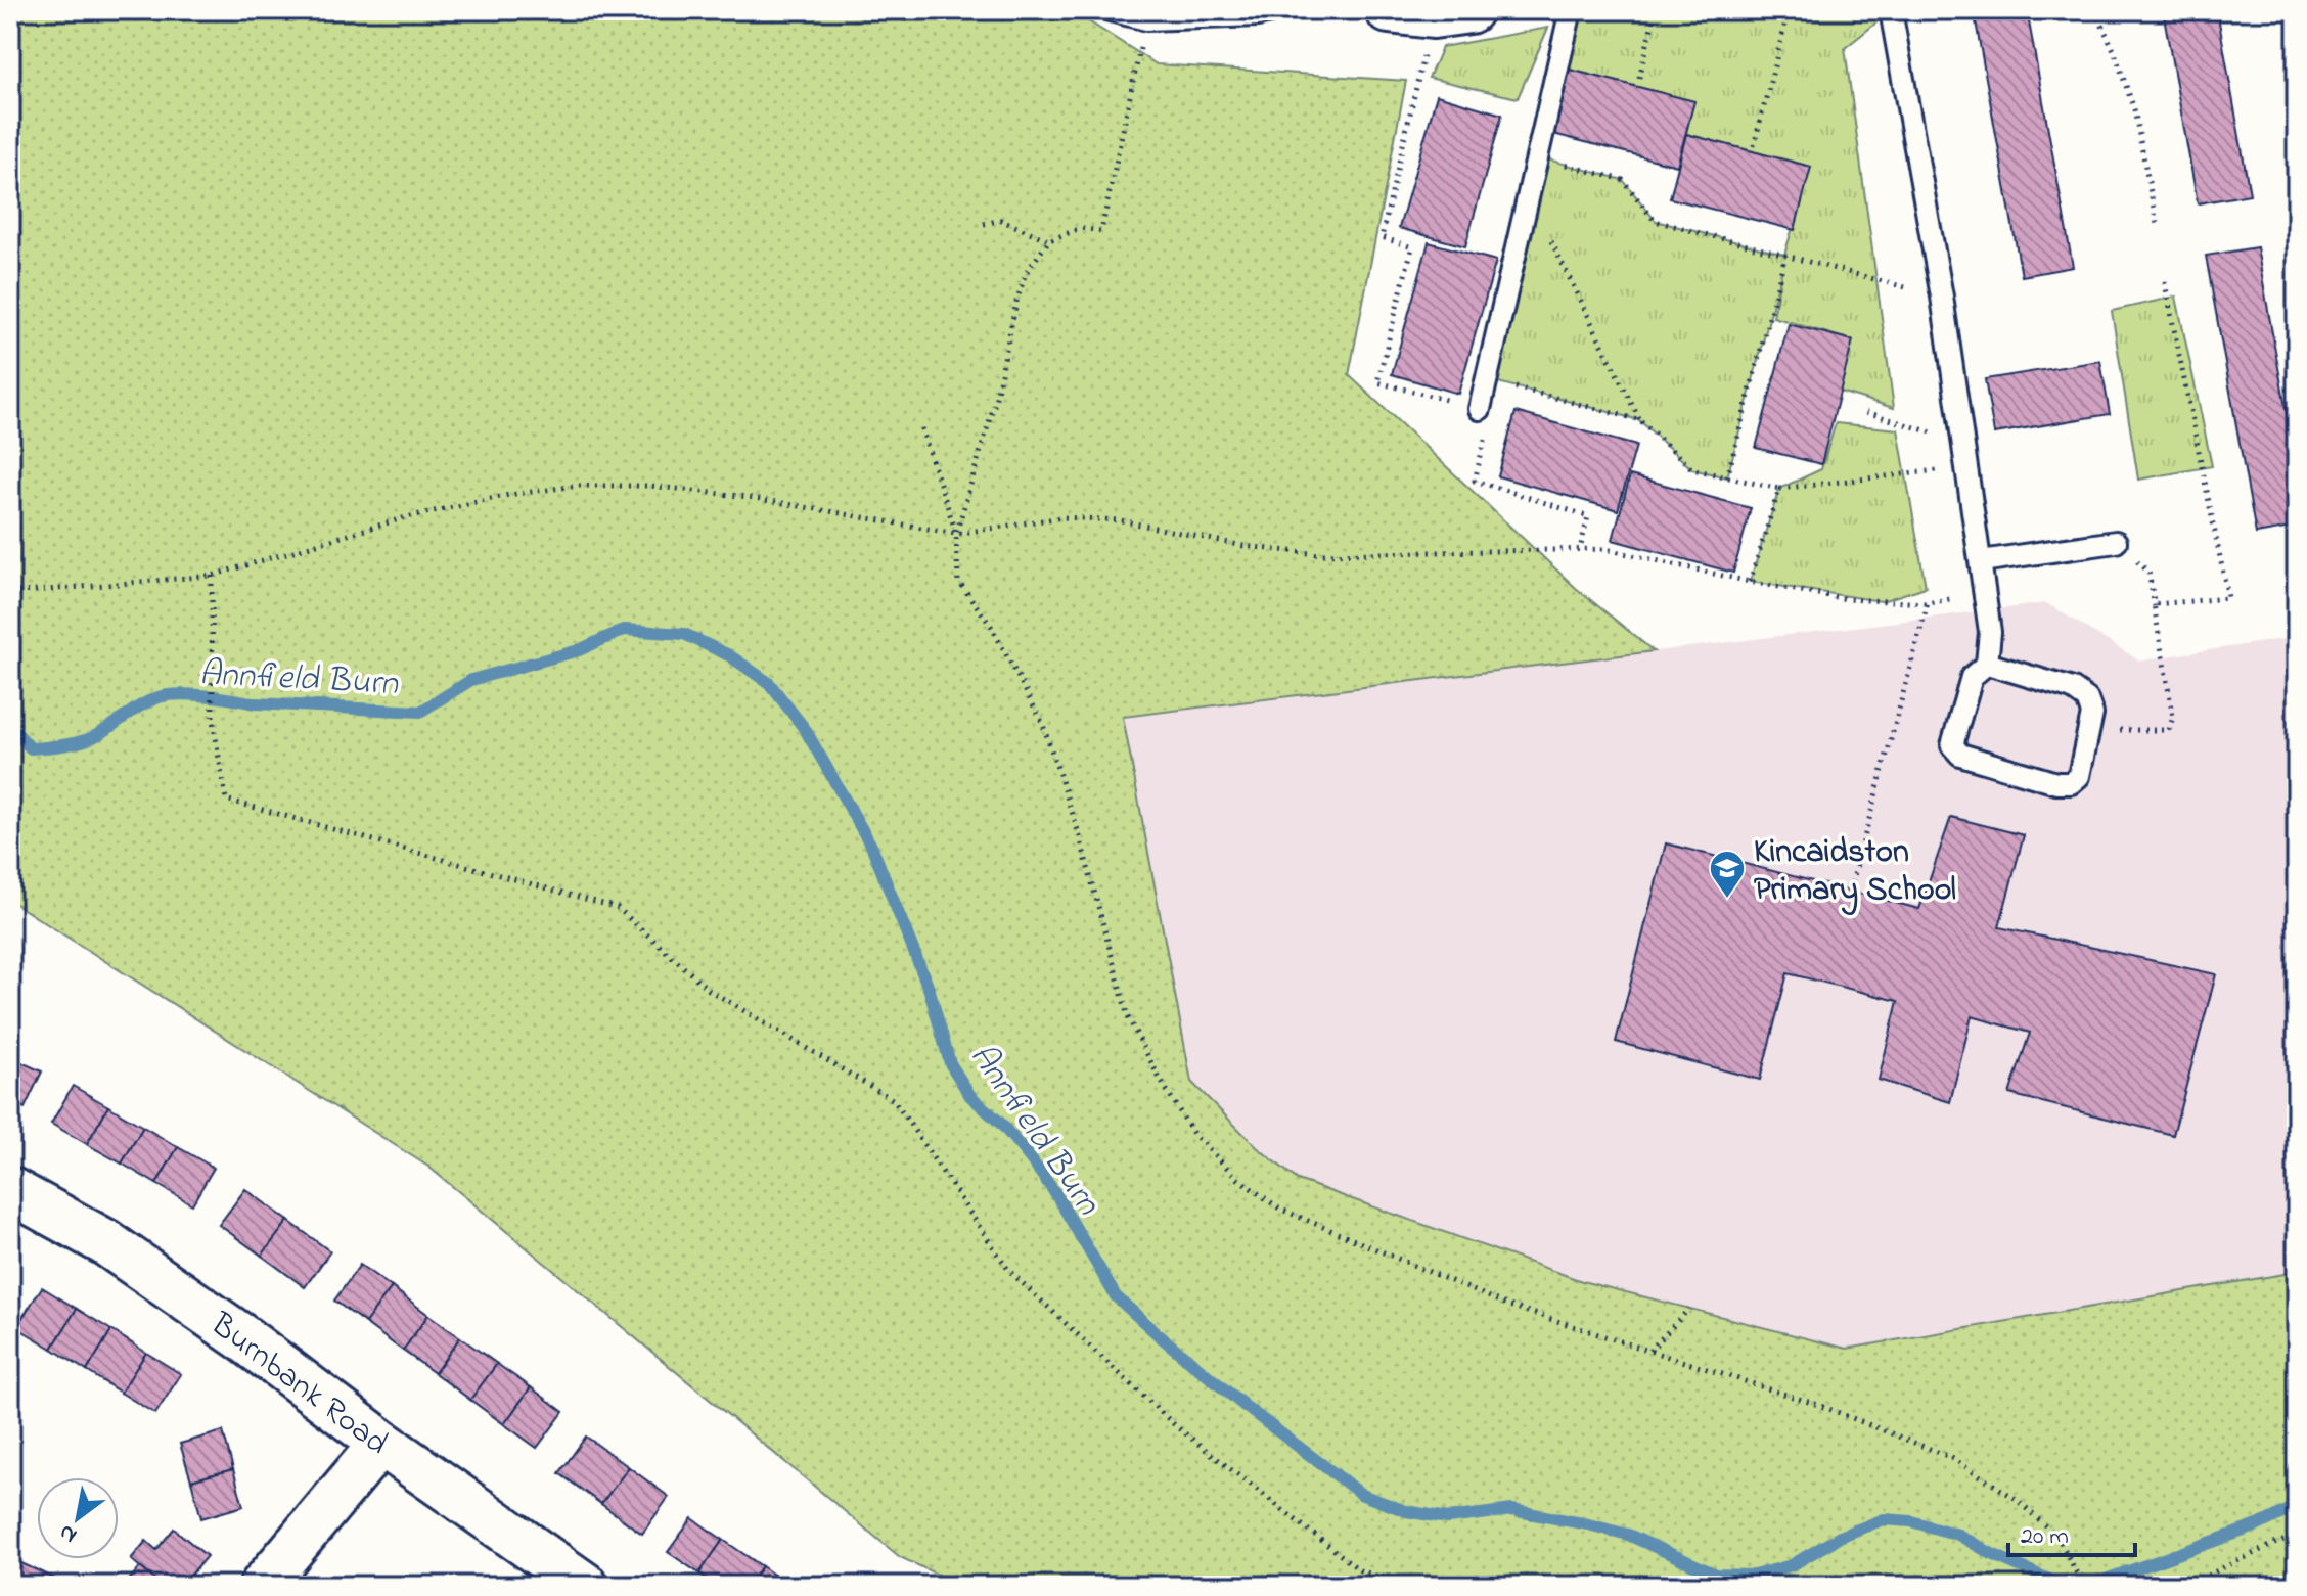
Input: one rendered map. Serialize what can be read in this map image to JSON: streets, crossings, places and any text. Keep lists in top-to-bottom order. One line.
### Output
{"streets":{"street":["Burnbank Road"]},"water":["Annfield Burn"],"places":{"school or university":["Kincaidston Primary School"]},"scale_bar":"20 m","north":"bottom left"}
